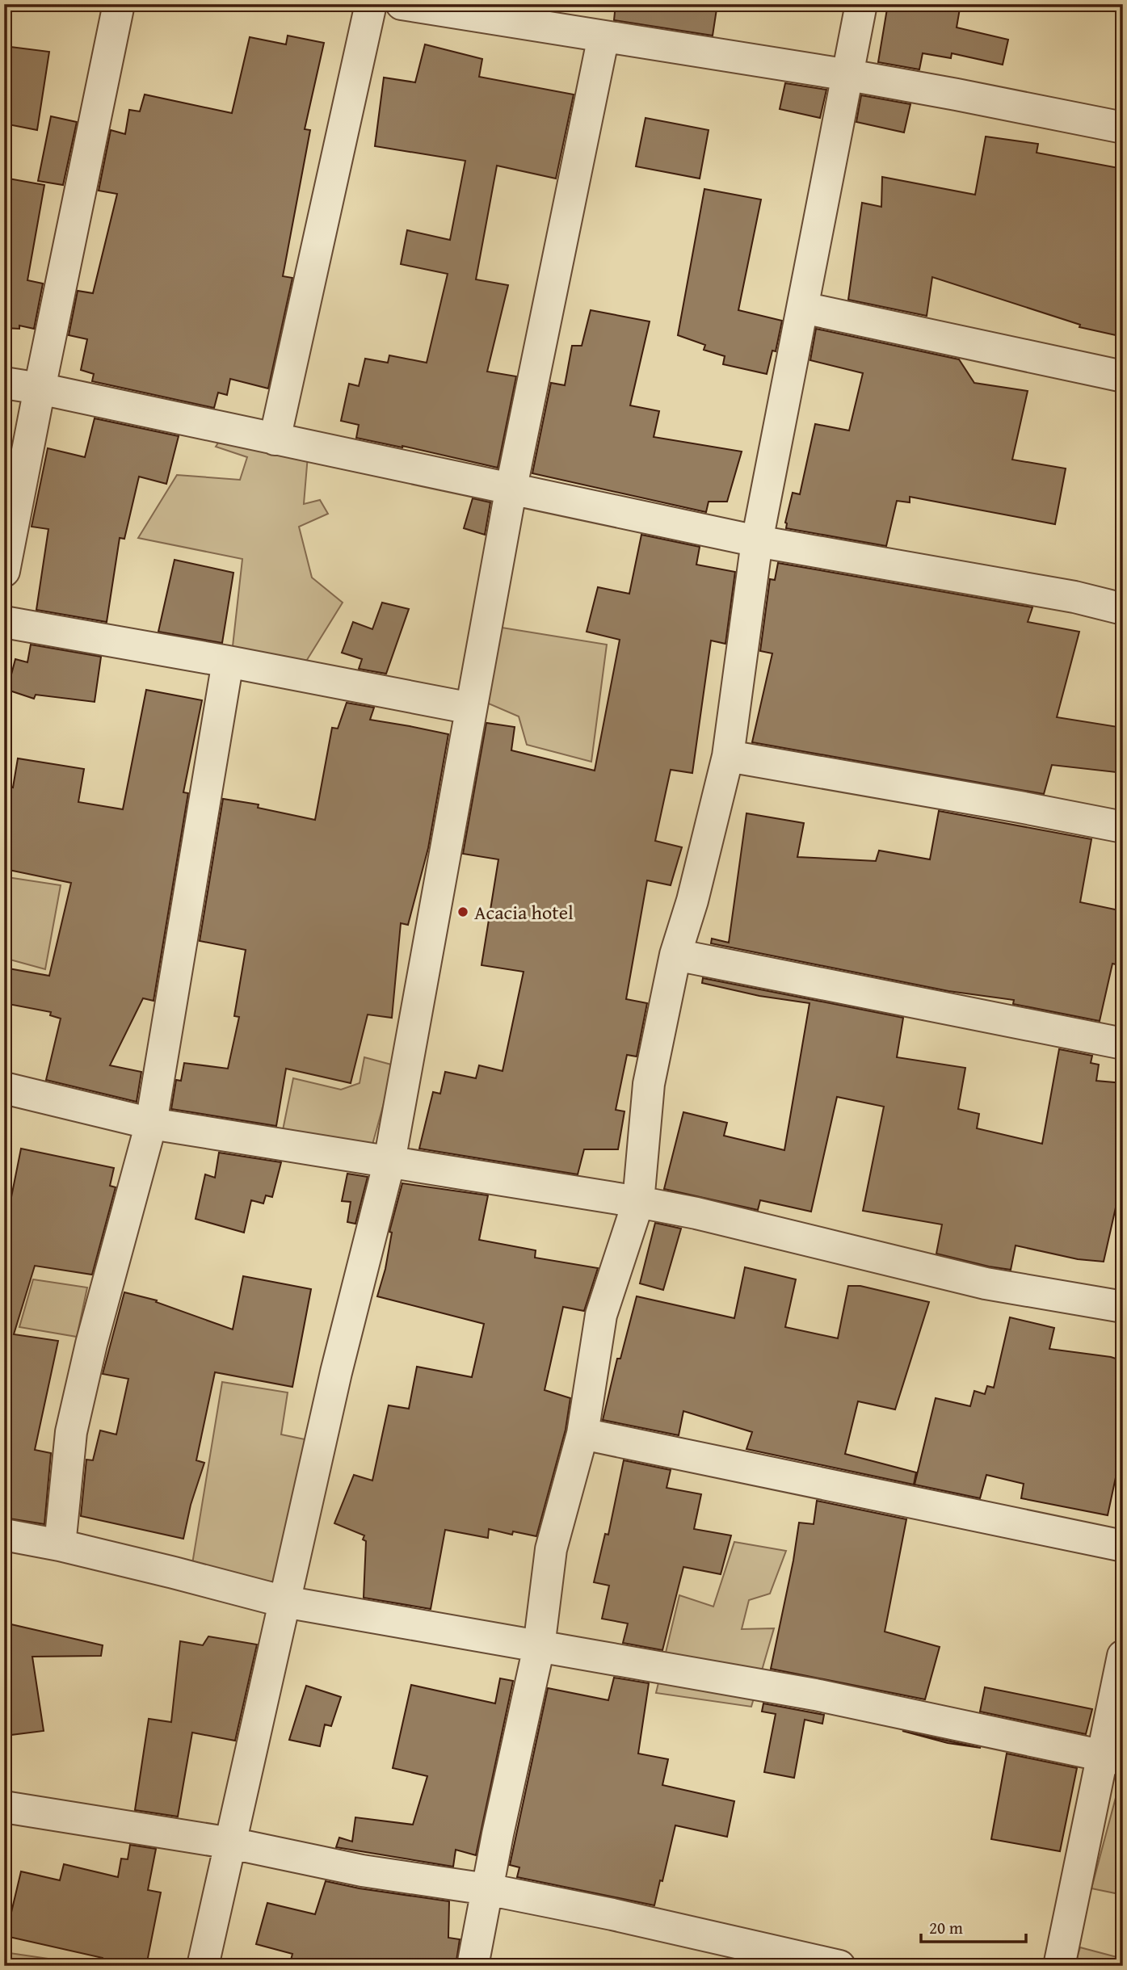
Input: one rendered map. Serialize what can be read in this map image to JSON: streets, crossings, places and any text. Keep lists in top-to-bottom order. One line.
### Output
{"places":["Acacia hotel"],"scale_bar":"20 m"}
